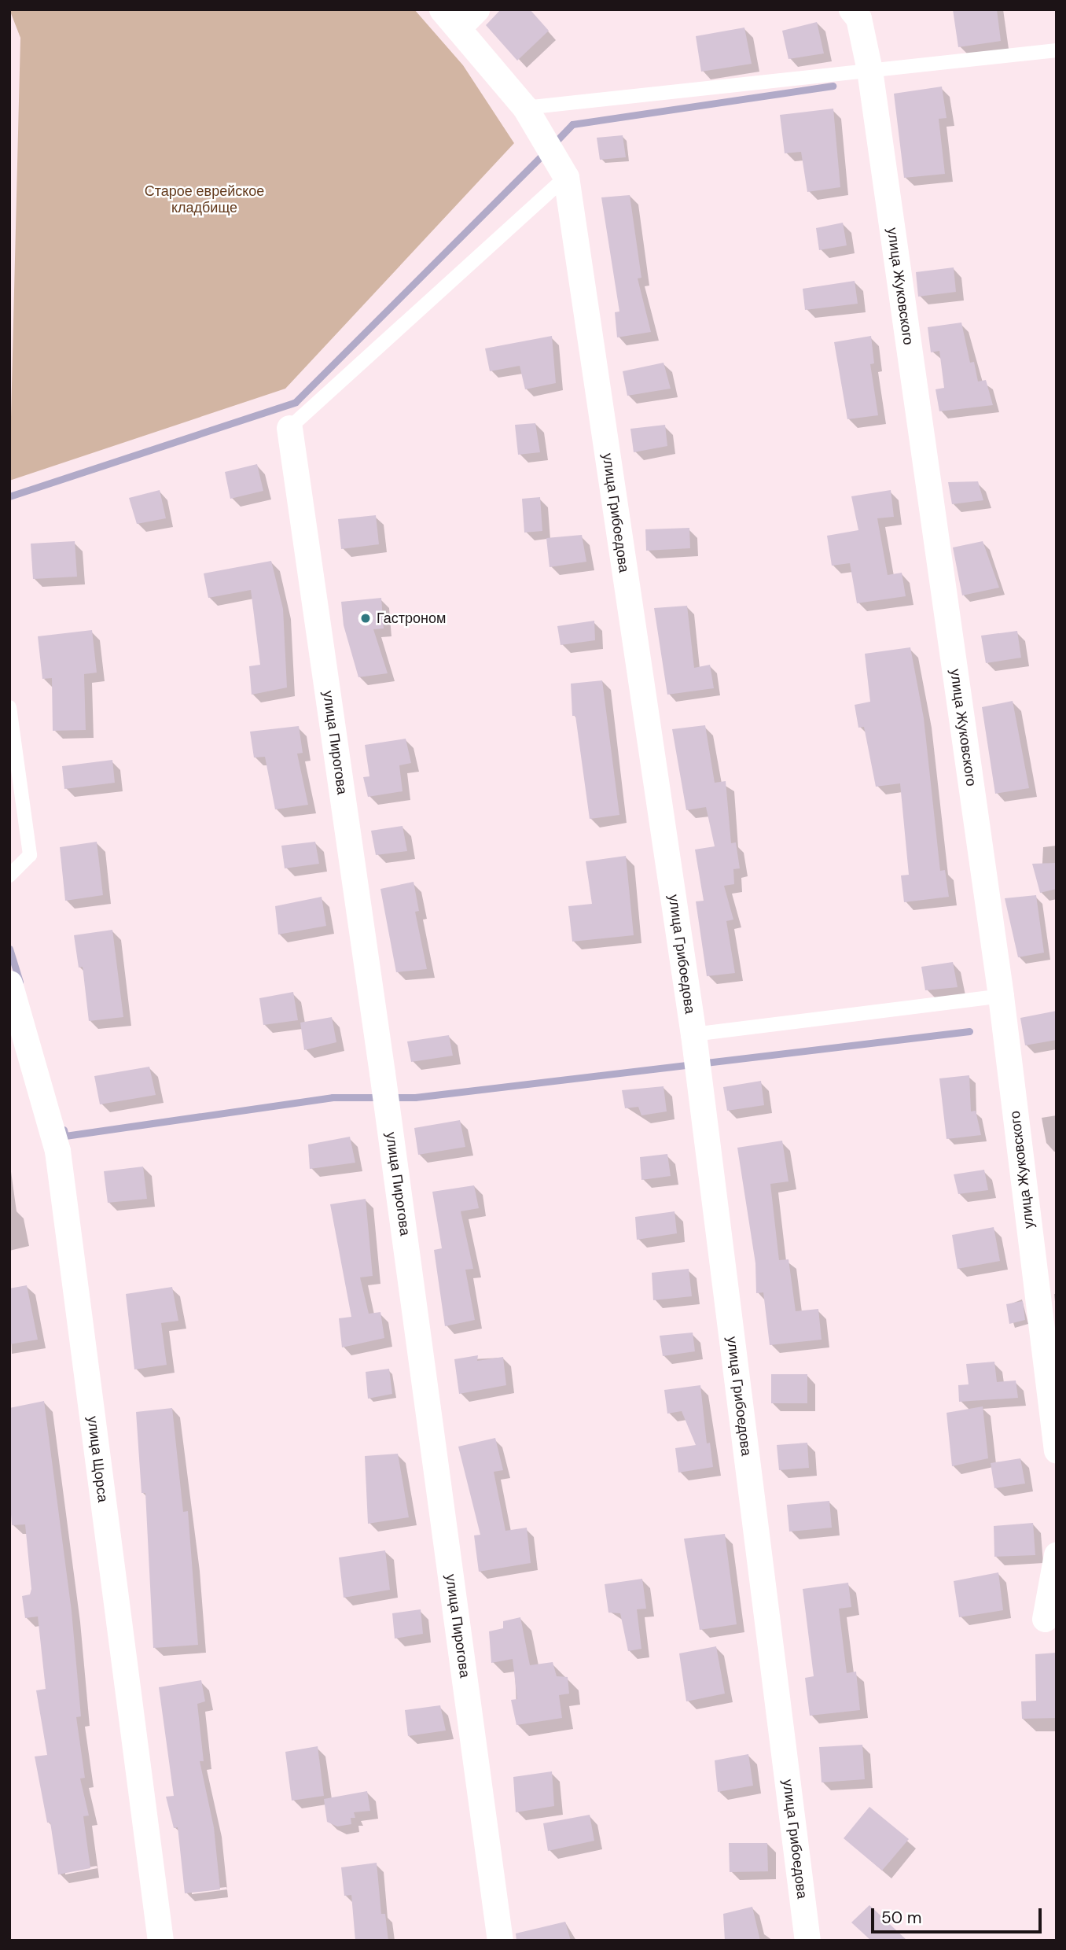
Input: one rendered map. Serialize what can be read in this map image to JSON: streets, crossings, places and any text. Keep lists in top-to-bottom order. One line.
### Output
{"streets":{"street":["улица Жуковского","улица Грибоедова","улица Пирогова","улица Щорса"]},"parks":["Старое еврейское кладбище"],"places":["Гастроном"],"scale_bar":"50 m"}
